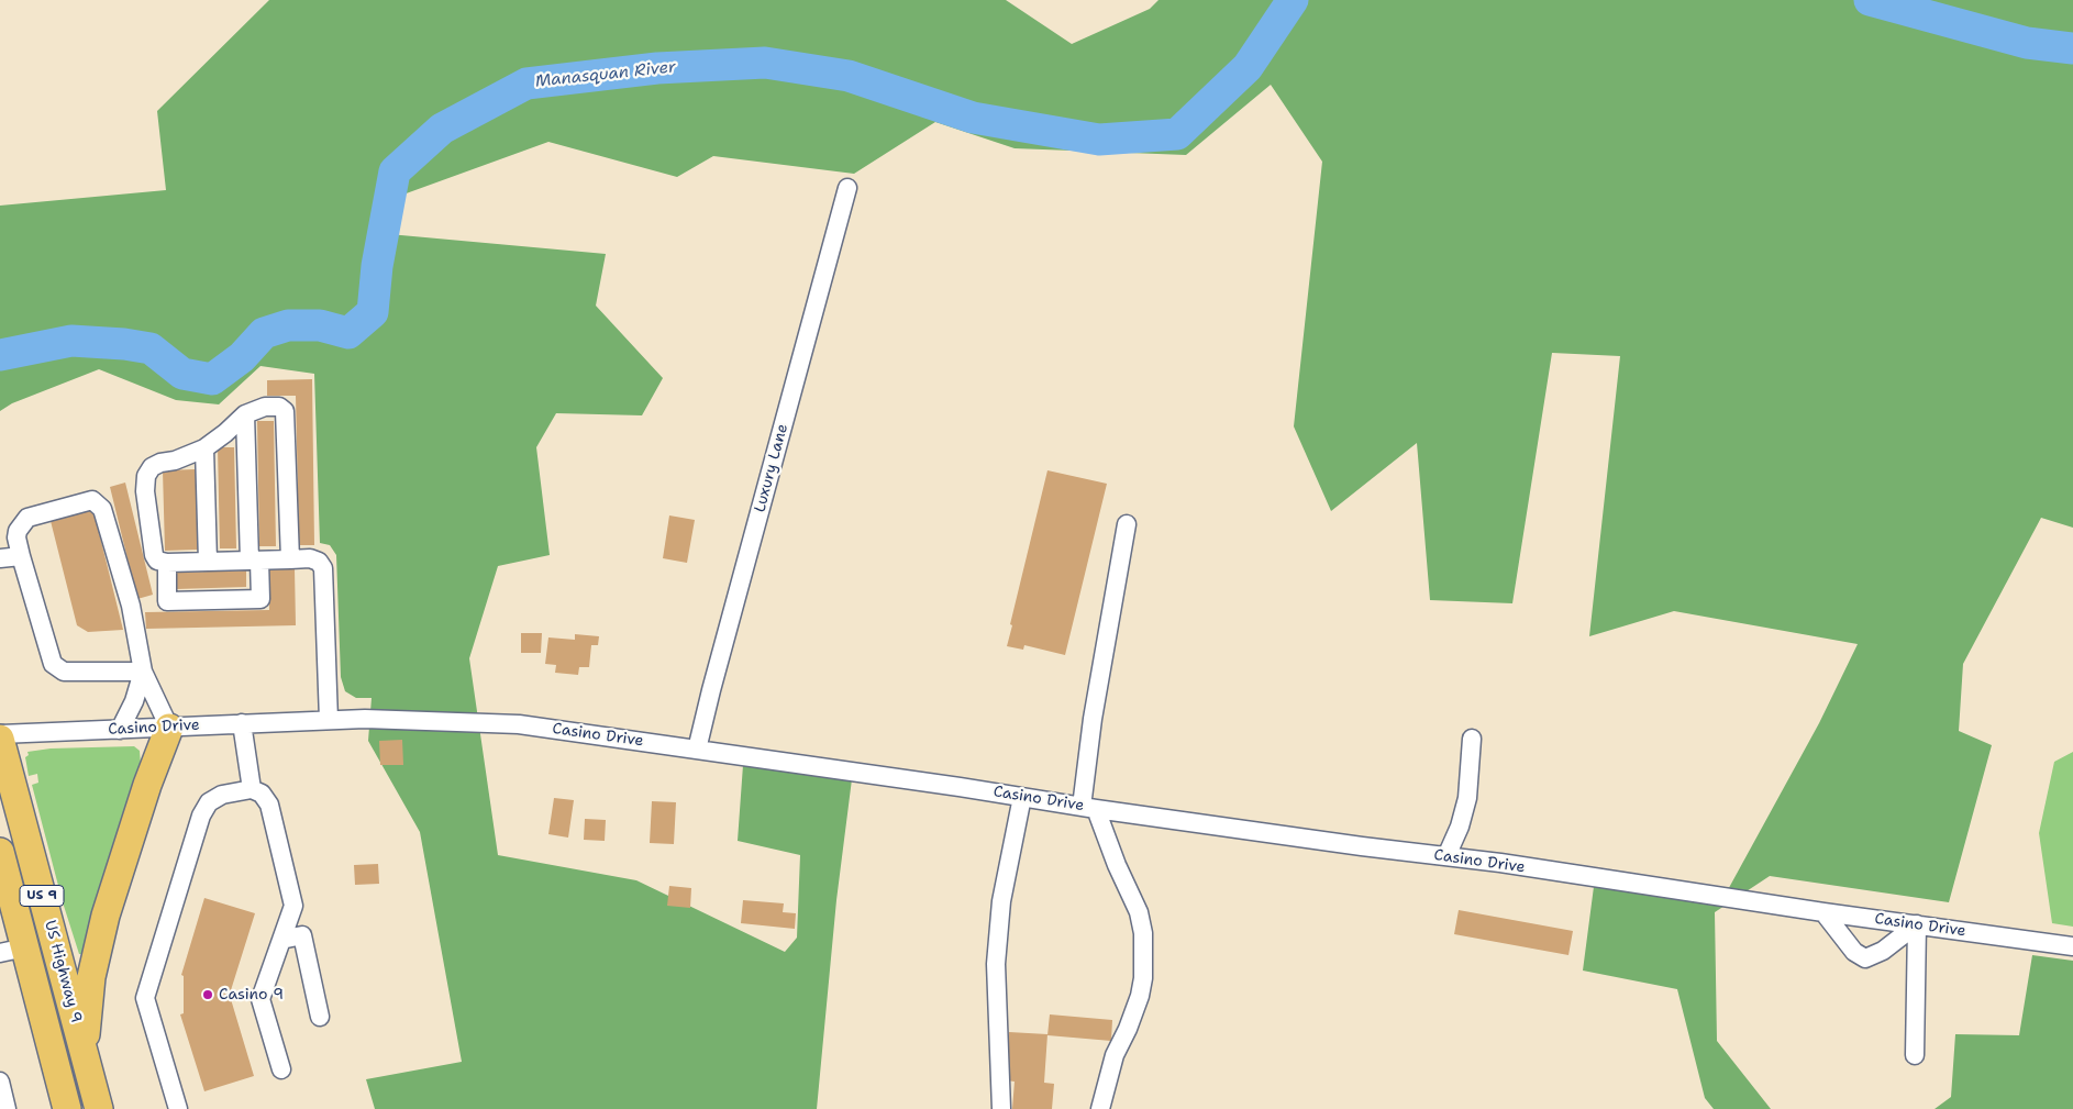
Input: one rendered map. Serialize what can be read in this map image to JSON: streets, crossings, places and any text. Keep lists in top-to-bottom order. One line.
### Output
{"streets":{"highway":["US 9","US Highway 9"],"street":["Luxury Lane","Casino Drive"]},"crossings":[["Luxury Lane","Casino Drive"],["Casino Drive","US Highway 9"]],"water":["Manasquan River"],"places":["Casino 9"]}
